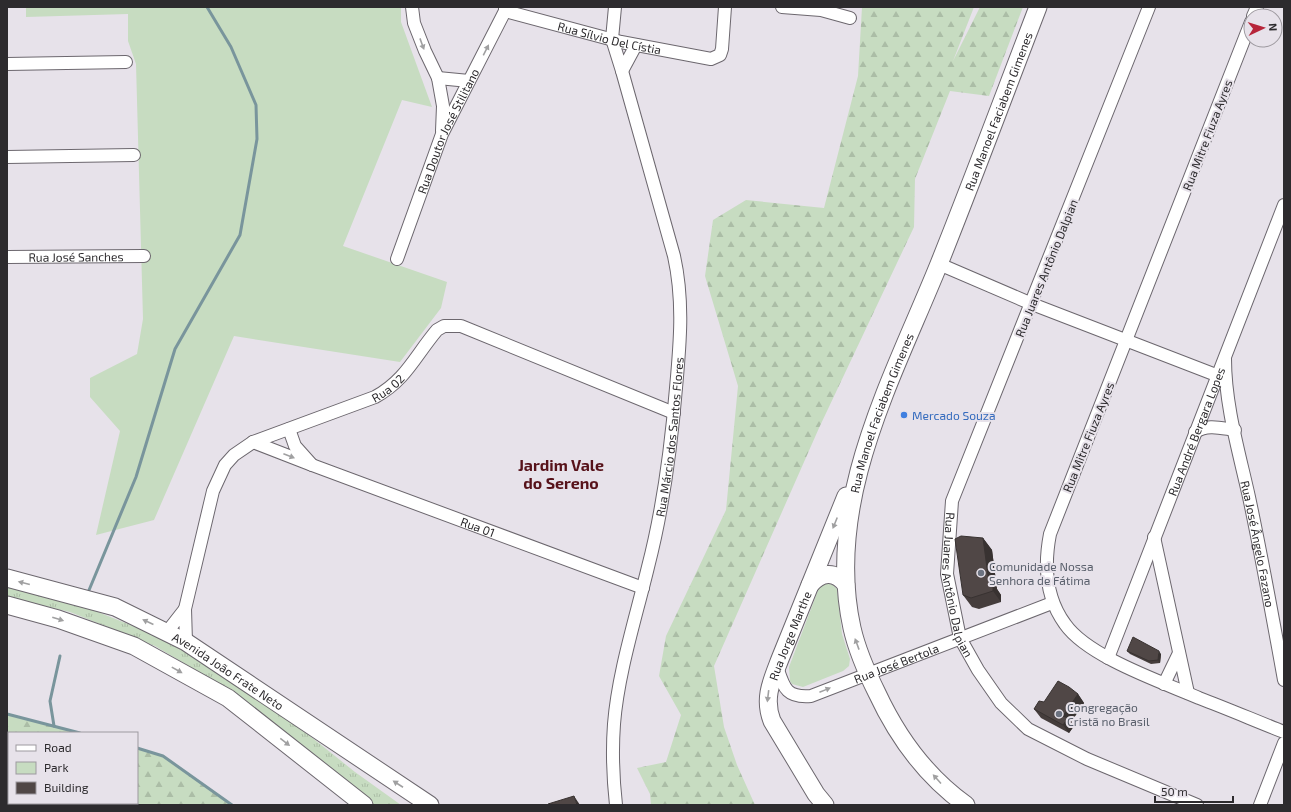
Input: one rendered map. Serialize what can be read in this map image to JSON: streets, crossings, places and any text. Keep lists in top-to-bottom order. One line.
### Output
{"streets":{"street":["Rua Sílvio Del Cístia","Rua Manoel Faciabem Gimenes","Rua Doutor José Stilitano","Rua Mitre Fiuza Ayres","Rua José Sanches","Rua Juares Antônio Dalpian","Rua 02","Rua André Bergara Lopes","Rua Márcio dos Santos Flores","Rua 01","Rua José Ângelo Fazano","Rua Jorge Marthe","Rua José Bertola","Avenida João Frate Neto"]},"crossings":[["Rua Sílvio Del Cístia","Rua Doutor José Stilitano"],["Rua Sílvio Del Cístia","Rua Márcio dos Santos Flores"],["Rua Manoel Faciabem Gimenes","Rua Jorge Marthe"],["Rua Manoel Faciabem Gimenes","Rua José Bertola"],["Rua Mitre Fiuza Ayres","Rua André Bergara Lopes"],["Rua Mitre Fiuza Ayres","Rua José Bertola"],["Rua Juares Antônio Dalpian","Rua José Bertola"],["Rua 02","Rua Márcio dos Santos Flores"],["Rua 02","Rua 01"],["Rua 02","Avenida João Frate Neto"],["Rua André Bergara Lopes","Rua José Ângelo Fazano"],["Rua Márcio dos Santos Flores","Rua 01"],["Rua Jorge Marthe","Rua José Bertola"]],"one_way":["Rua Jorge Marthe"],"districts":["Jardim Vale do Sereno"],"places":["Mercado Souza","Comunidade Nossa Senhora de Fátima","Congregação Cristã no Brasil"],"legend":["Road","Park","Building"],"scale_bar":"50 m","north":"right"}
